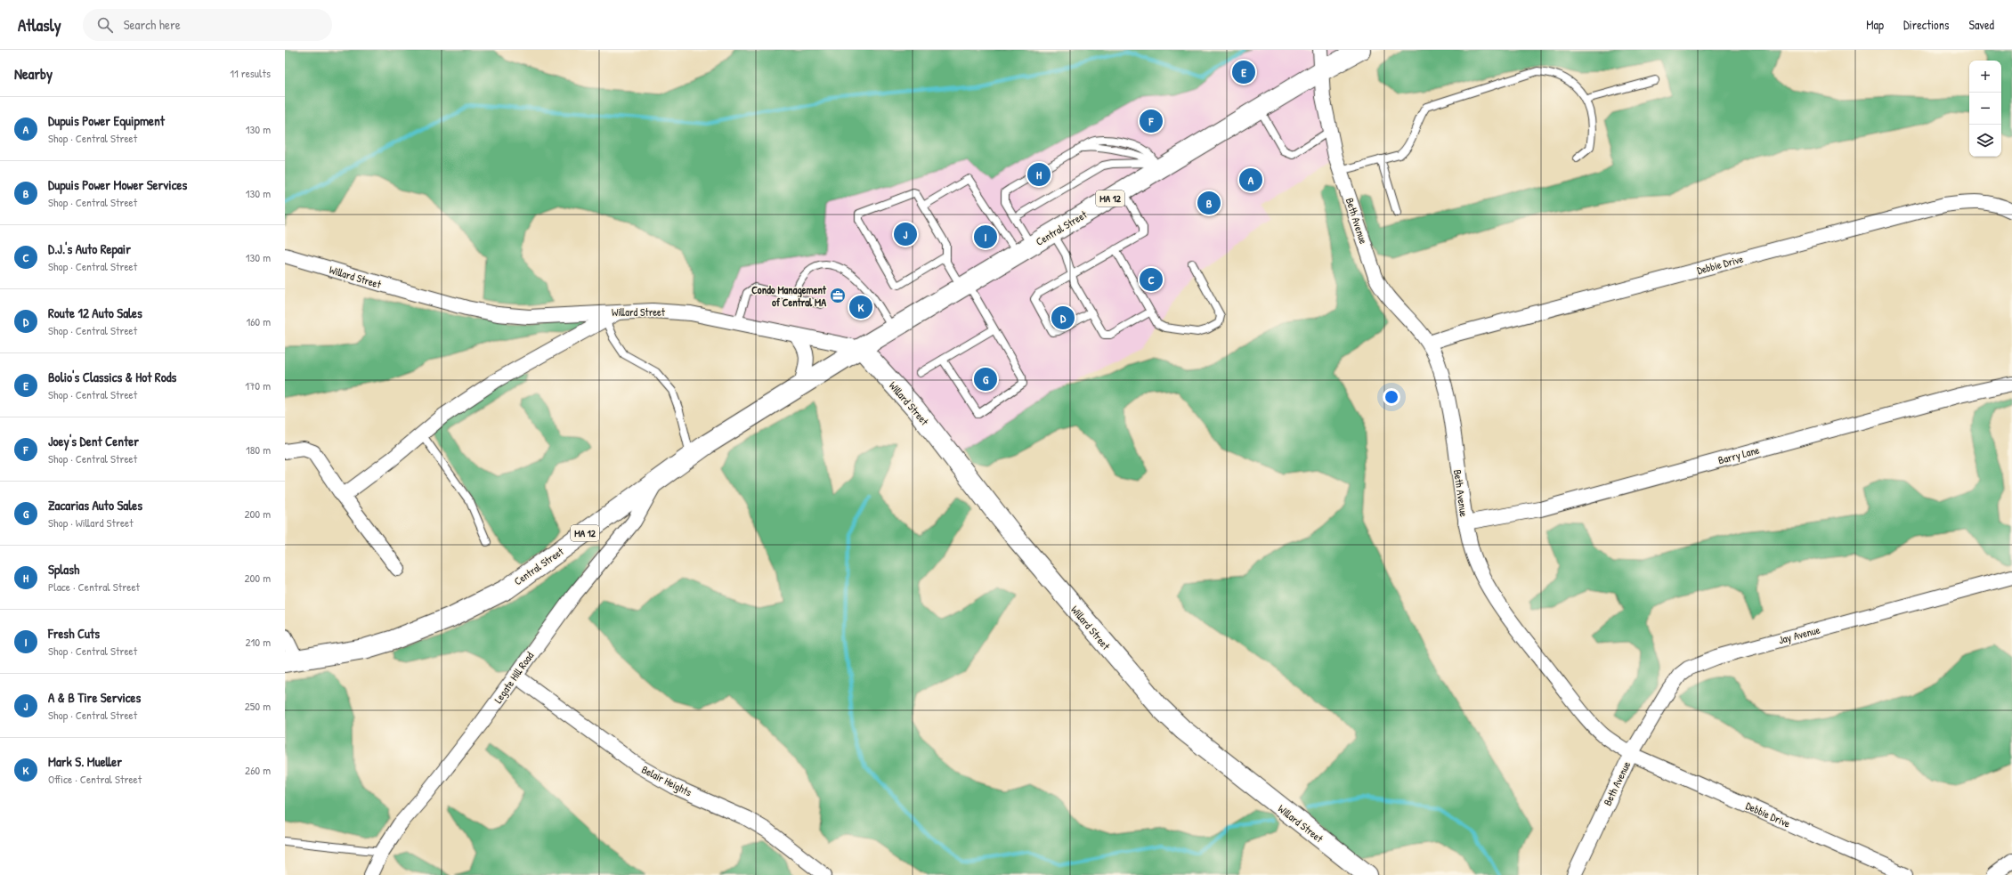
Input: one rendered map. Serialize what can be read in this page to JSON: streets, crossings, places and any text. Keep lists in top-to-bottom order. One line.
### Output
{"streets":{"main road":["MA 12","Central Street","Willard Street"],"street":["Beth Avenue","Debbie Drive","Barry Lane","Jay Avenue","Legate Hill Road","Belair Heights"]},"crossings":[["Beth Avenue","Central Street"],["Beth Avenue","Debbie Drive"],["Beth Avenue","Barry Lane"],["Beth Avenue","Jay Avenue"],["Central Street","Willard Street"],["Central Street","Legate Hill Road"],["Debbie Drive","Jay Avenue"],["Legate Hill Road","Belair Heights"]],"places":{"office":["Condo Management of Central MA"]},"page":{"header":"Atlasly","search":"Search here","nav":["Map","Directions","Saved"],"heading":["Nearby","11 results"],"pins":["E","F","H","A","B","J","I","C","K","D","G"],"map_buttons":["+","−"],"list":[{"mark":"A","name":"Dupuis Power Equipment","note":"Shop · Central Street","value":"130 m"},{"mark":"B","name":"Dupuis Power Mower Services","note":"Shop · Central Street","value":"130 m"},{"mark":"C","name":"D.J.'s Auto Repair","note":"Shop · Central Street","value":"130 m"},{"mark":"D","name":"Route 12 Auto Sales","note":"Shop · Central Street","value":"160 m"},{"mark":"E","name":"Bolio's Classics & Hot Rods","note":"Shop · Central Street","value":"170 m"},{"mark":"F","name":"Joey's Dent Center","note":"Shop · Central Street","value":"180 m"},{"mark":"G","name":"Zacarias Auto Sales","note":"Shop · Willard Street","value":"200 m"},{"mark":"H","name":"Splash","note":"Place · Central Street","value":"200 m"},{"mark":"I","name":"Fresh Cuts","note":"Shop · Central Street","value":"210 m"},{"mark":"J","name":"A & B Tire Services","note":"Shop · Central Street","value":"250 m"},{"mark":"K","name":"Mark S. Mueller","note":"Office · Central Street","value":"260 m"}]}}
